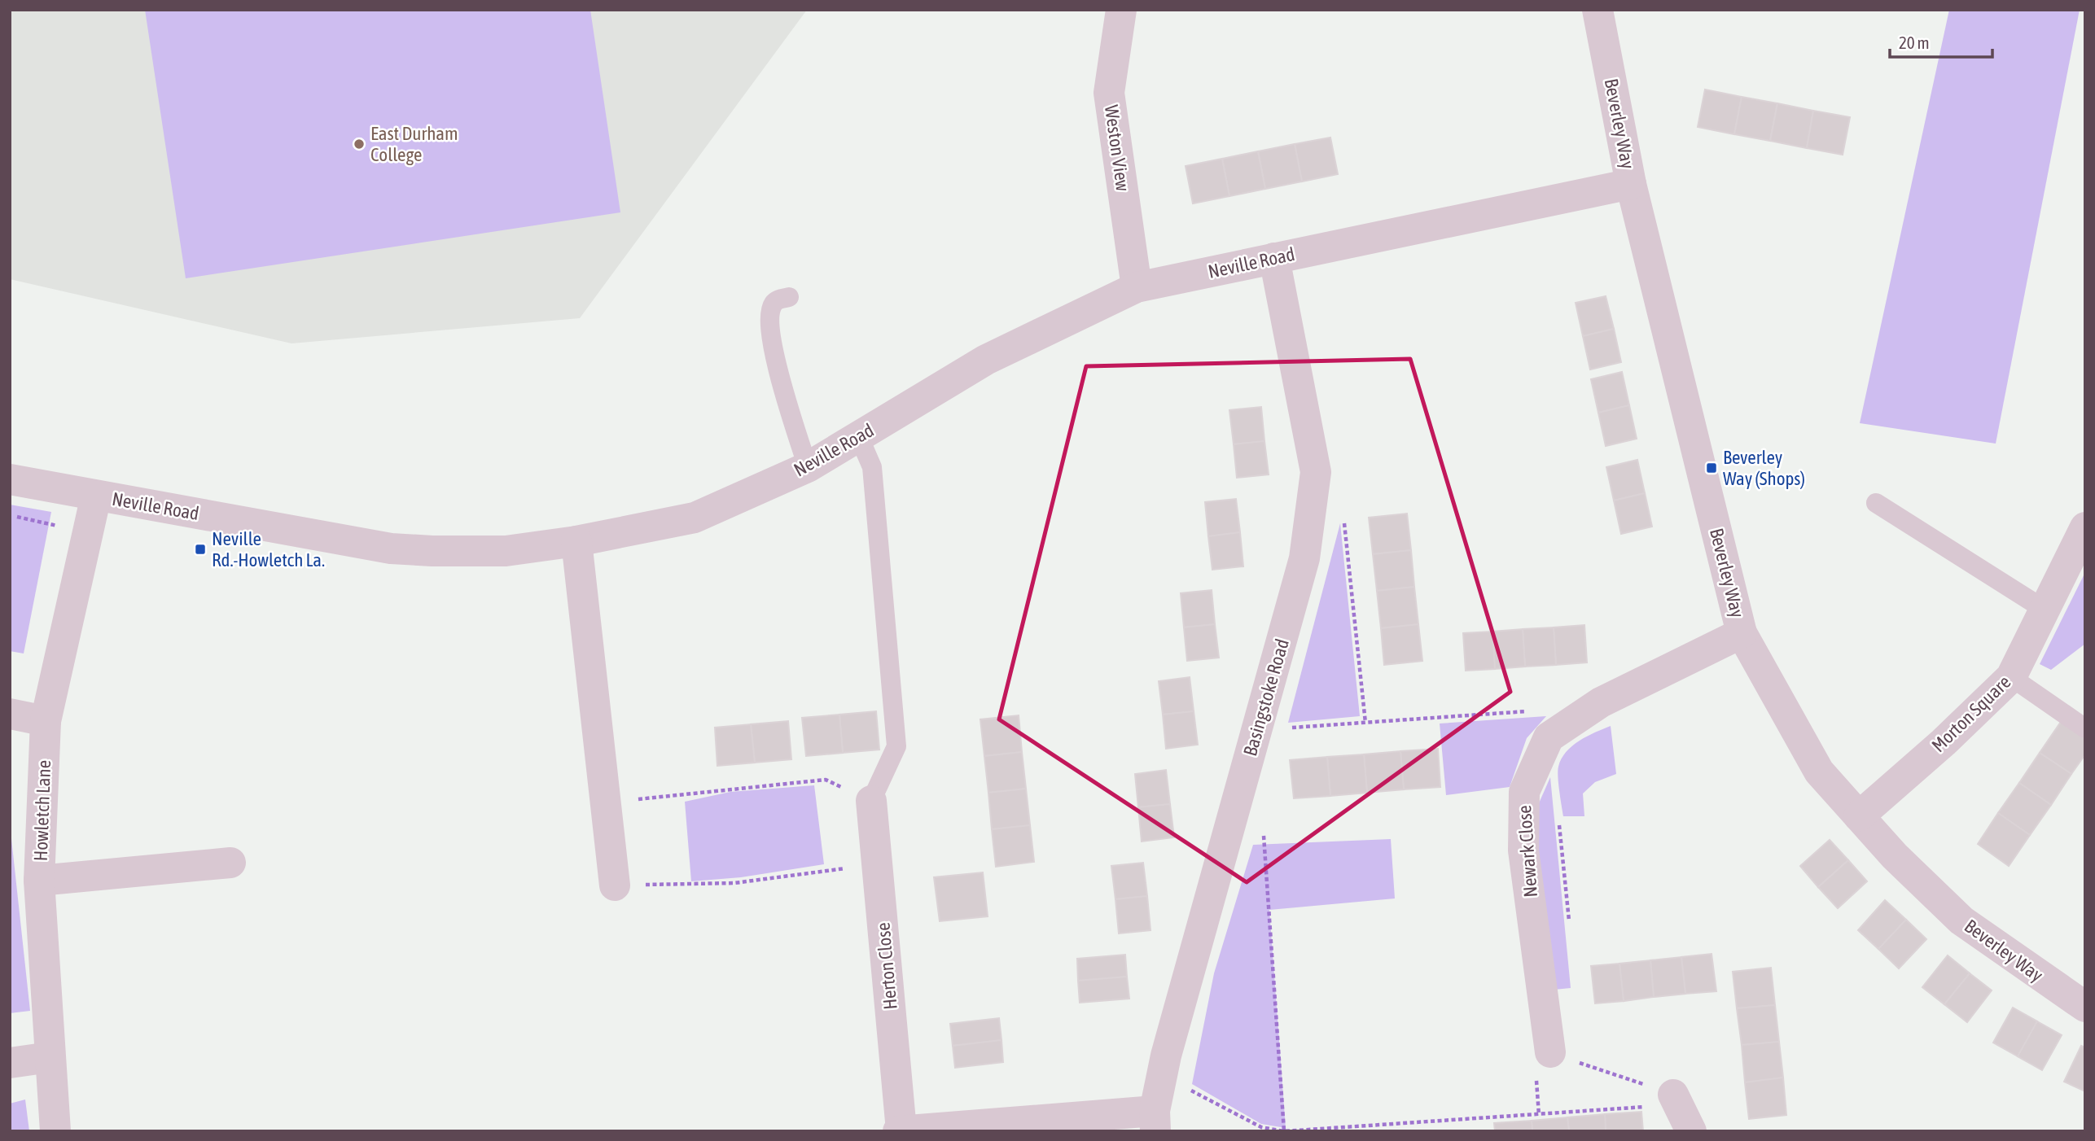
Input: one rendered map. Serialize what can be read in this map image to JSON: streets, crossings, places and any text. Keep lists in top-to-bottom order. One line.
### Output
{"streets":{"street":["Beverley Way","Weston View","Neville Road","Basingstoke Road","Morton Square","Howletch Lane","Newark Close","Herton Close"]},"crossings":[["Beverley Way","Neville Road"],["Beverley Way","Morton Square"],["Beverley Way","Newark Close"],["Weston View","Neville Road"],["Neville Road","Basingstoke Road"],["Neville Road","Howletch Lane"]],"places":{"other":["East Durham College"],"transit":["Beverley Way (Shops)","Neville Rd.-Howletch La."]},"scale_bar":"20 m"}
